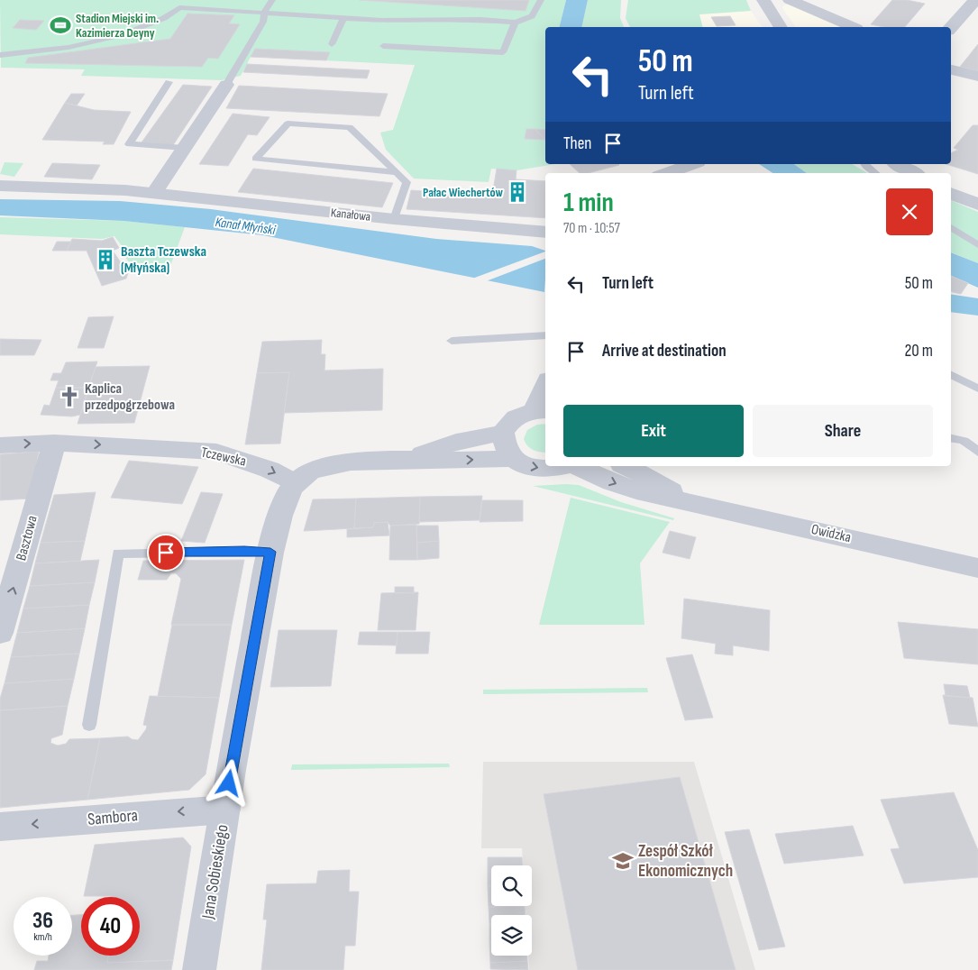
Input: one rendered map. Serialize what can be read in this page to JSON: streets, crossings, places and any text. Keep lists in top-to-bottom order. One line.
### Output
{"streets":{"street":["Kanałowa","Tczewska","Owidzka","Basztowa","Sambora","Jana Sobieskiego"]},"crossings":[["Tczewska","Basztowa"],["Tczewska","Jana Sobieskiego"],["Sambora","Jana Sobieskiego"]],"one_way":["Tczewska","Basztowa","Sambora"],"water":["Kanał Młyński"],"places":{"sports":["Stadion Miejski im. Kazimierza Deyny"],"building":["Pałac Wiechertów","Baszta Tczewska (Młyńska)"],"church":["Kaplica przedpogrzebowa"],"school or university":["Zespół Szkół Ekonomicznych"]},"page":{"turn":["50 m","Turn left"],"then":"Then","heading":["1 min","70 m · 10:57"],"list":[{"name":"Turn left","value":"50 m"},{"name":"Arrive at destination","value":"20 m"}],"buttons":["Exit","Share"],"speed":"36 km/h","limit":"40"}}
